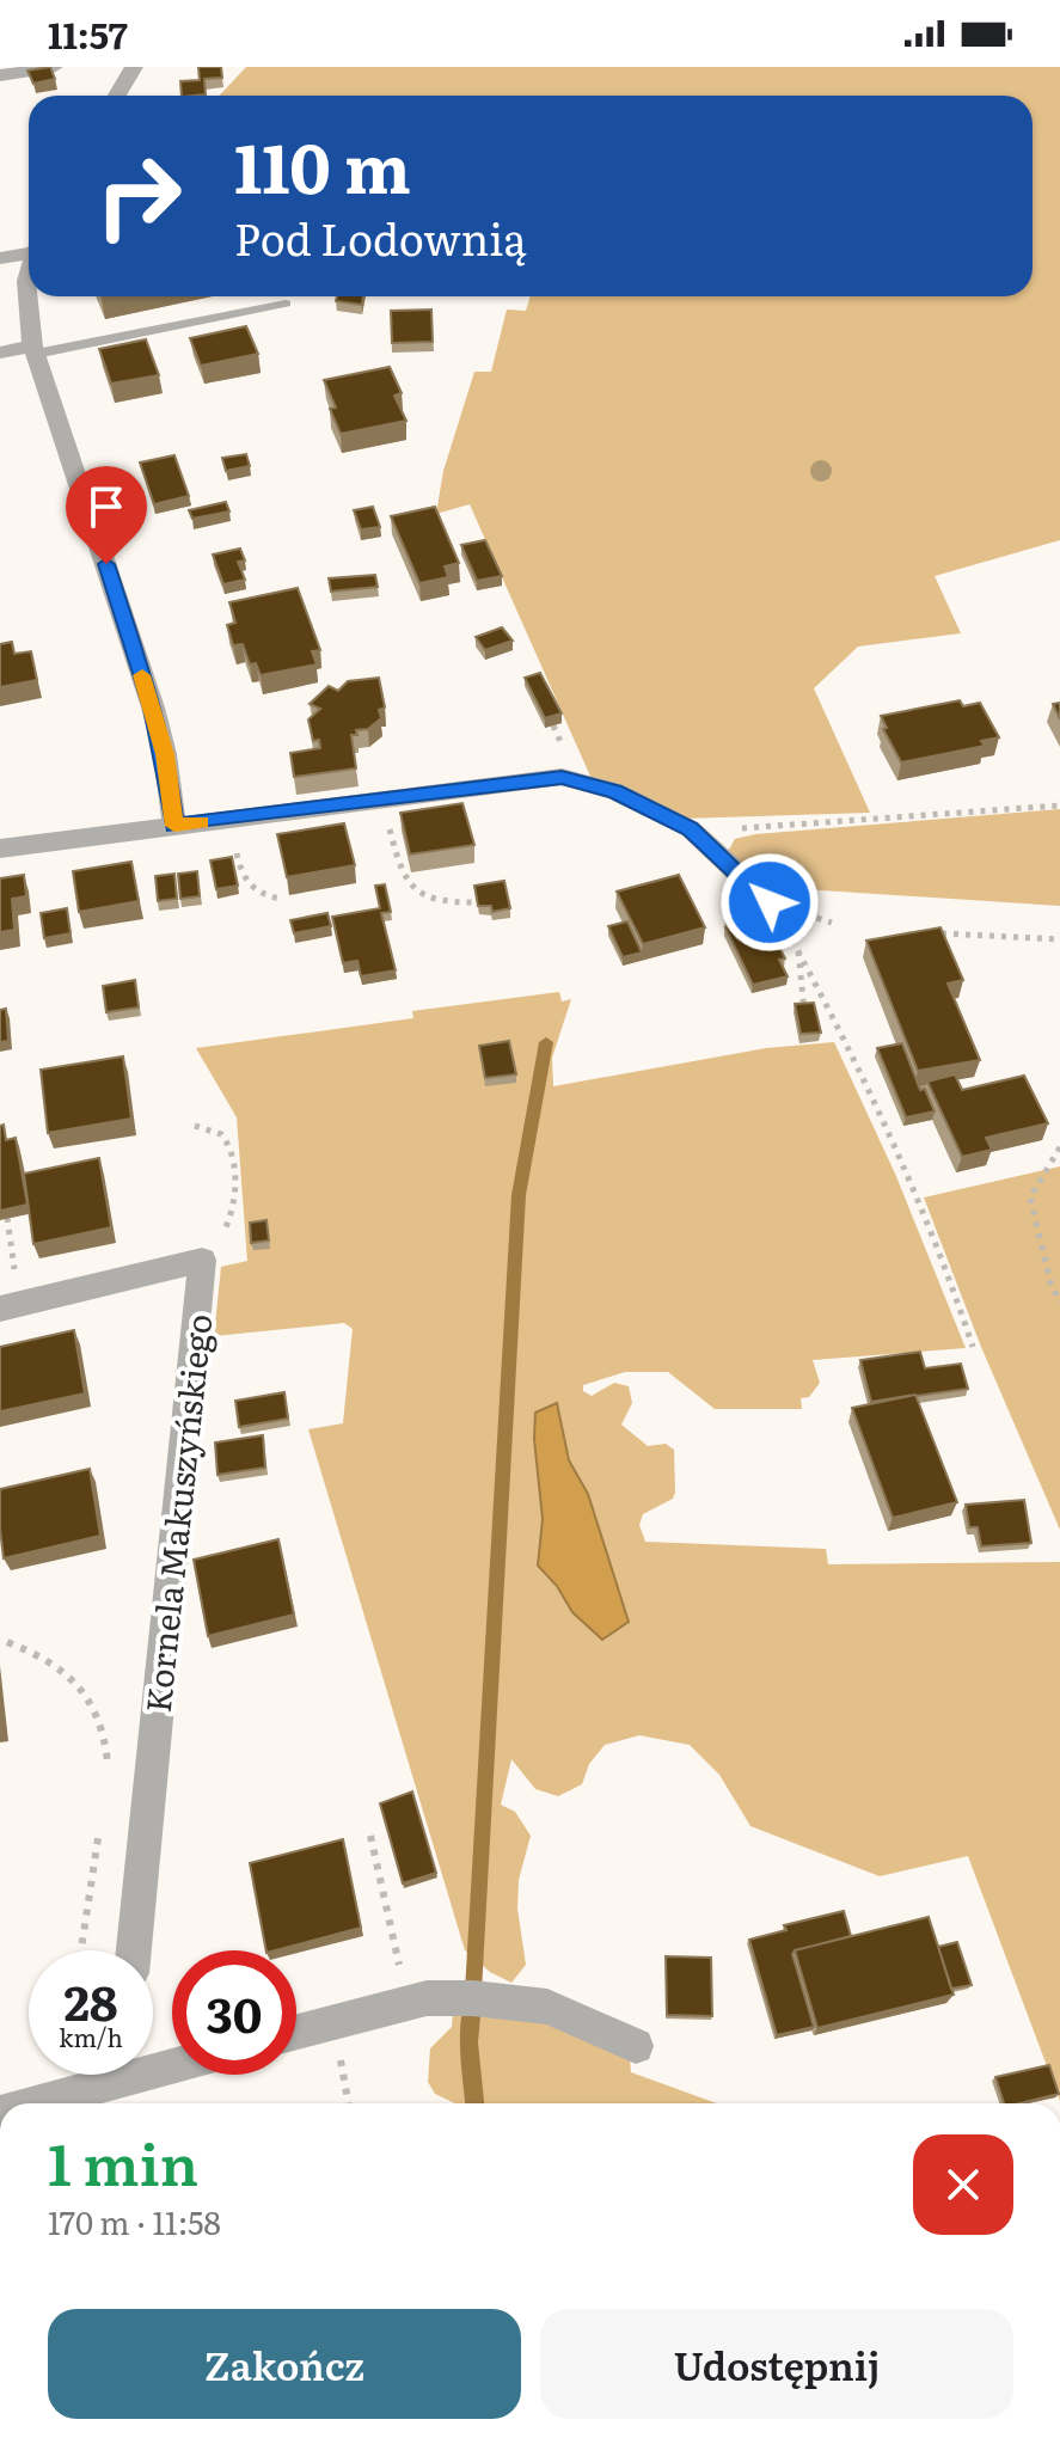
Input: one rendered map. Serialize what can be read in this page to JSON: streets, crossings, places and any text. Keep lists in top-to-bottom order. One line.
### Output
{"streets":{"street":["Kornela Makuszyńskiego"]},"page":{"status":"11:57","turn":["110 m","Pod Lodownią"],"speed":"28 km/h","limit":"30","heading":["1 min","170 m · 11:58"],"buttons":["Zakończ","Udostępnij"]}}
